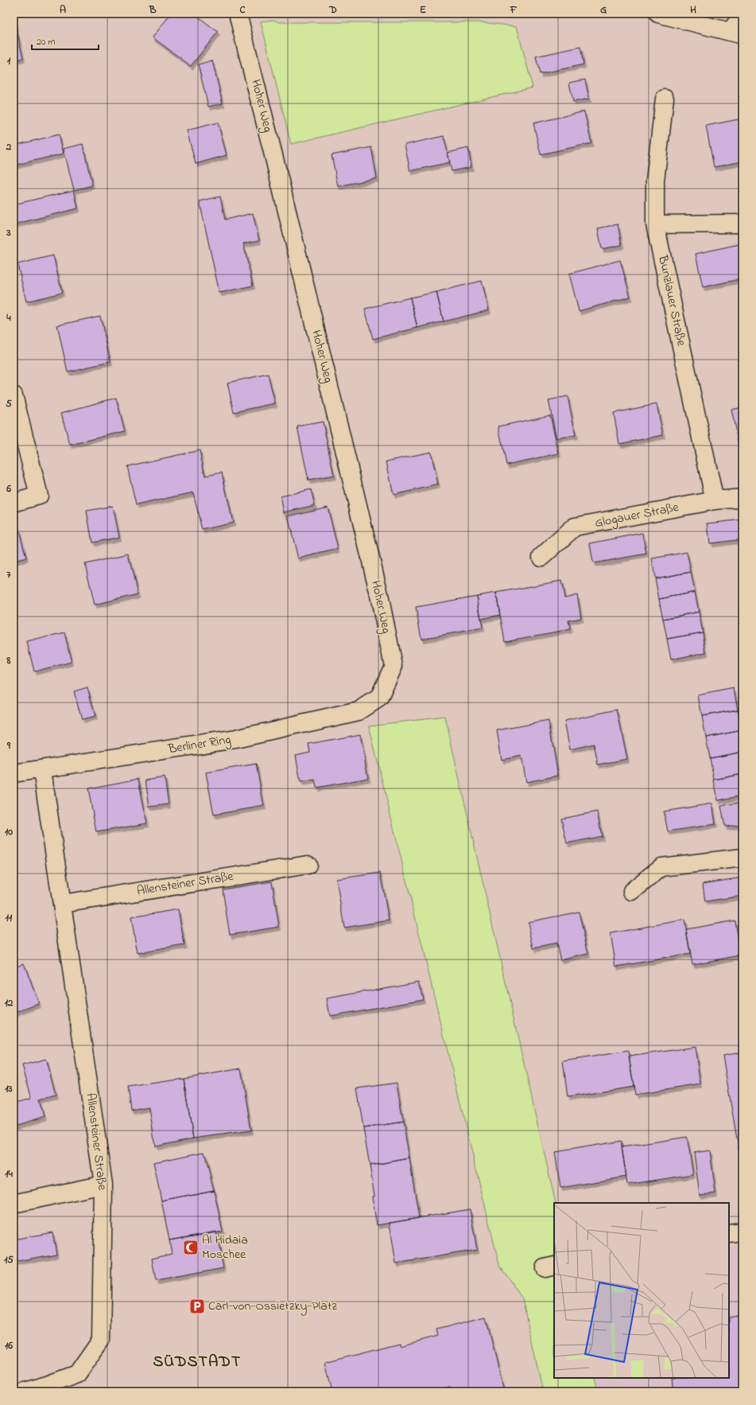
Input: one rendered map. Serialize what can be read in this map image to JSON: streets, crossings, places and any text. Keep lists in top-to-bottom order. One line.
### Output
{"streets":{"street":["Hoher Weg","Bunzlauer Straße","Glogauer Straße","Berliner Ring","Allensteiner Straße"]},"crossings":[["Hoher Weg","Berliner Ring"],["Bunzlauer Straße","Glogauer Straße"],["Berliner Ring","Allensteiner Straße"]],"districts":["SÜDSTADT"],"places":{"mosque":["Al Hidaia Moschee"],"parking":["Carl-von-Ossietzky-Platz"]},"scale_bar":"20 m","grid":{"columns":["A","B","C","D","E","F","G","H"],"rows":["1","2","3","4","5","6","7","8","9","10","11","12","13","14","15","16"]}}
